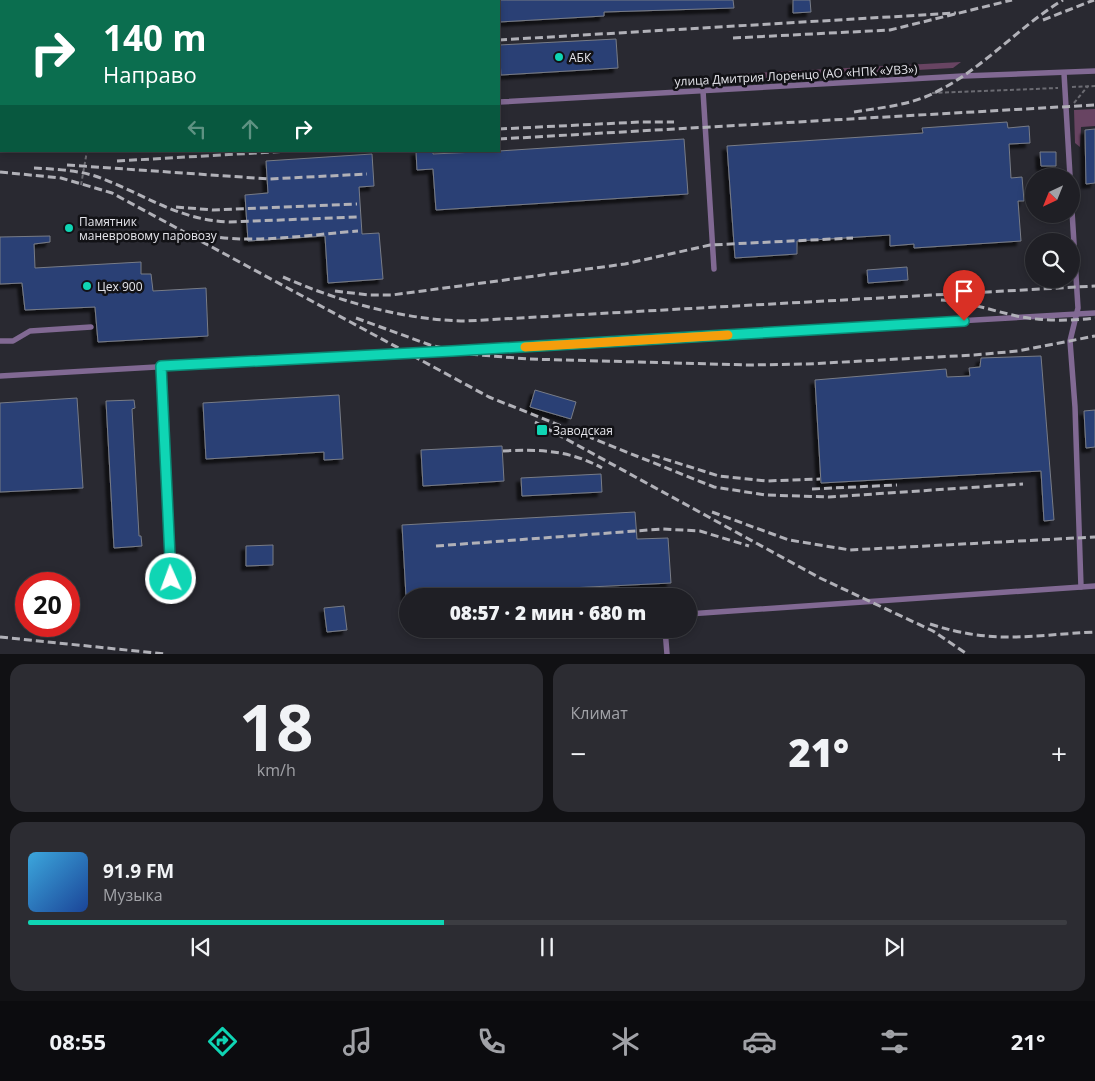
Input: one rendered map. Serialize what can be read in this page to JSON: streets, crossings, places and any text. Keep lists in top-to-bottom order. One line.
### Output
{"streets":{"lane":["улица Дмитрия Лоренцо (АО «НПК «УВЗ»)"]},"places":{"other":["АБК","Памятник маневровому паровозу","Цех 900"],"transit":["Заводская"]},"north":"bottom left","page":{"turn":["140 m","Направо"],"limit":"20","trip":"08:57 · 2 мин · 680 m","tile":[["18","km/h"],"Климат"],"heat":["−","21°","+"],"song":["91.9 FM","Музыка"],"tabs":["08:55","21°"]}}
